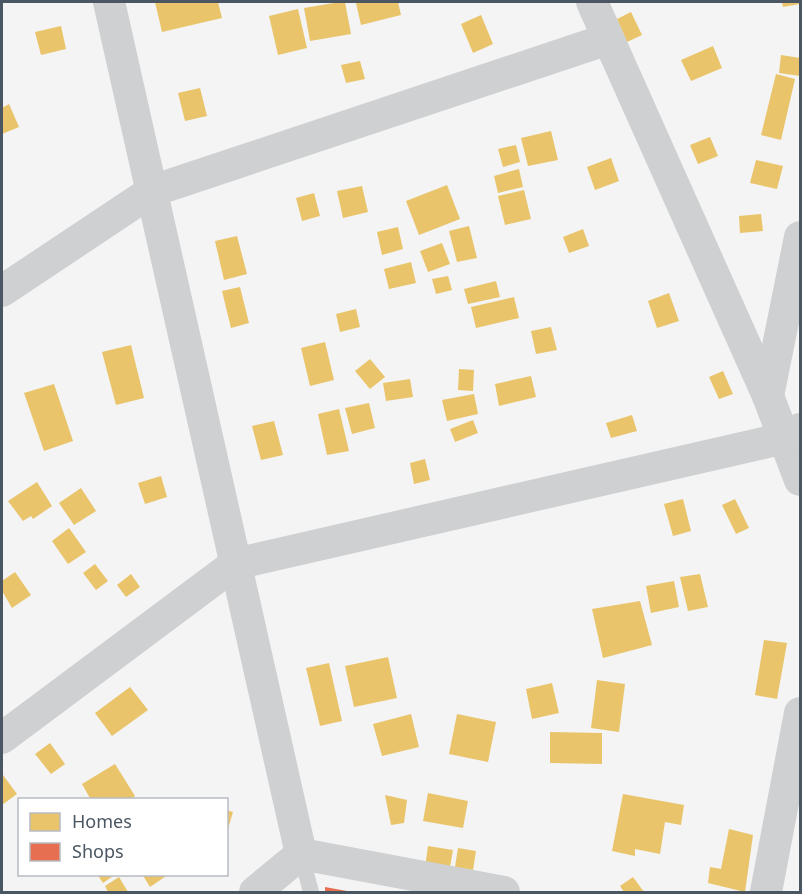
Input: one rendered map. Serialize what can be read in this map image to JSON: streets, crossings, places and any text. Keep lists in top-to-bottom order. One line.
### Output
{"legend":["Homes","Shops"]}
